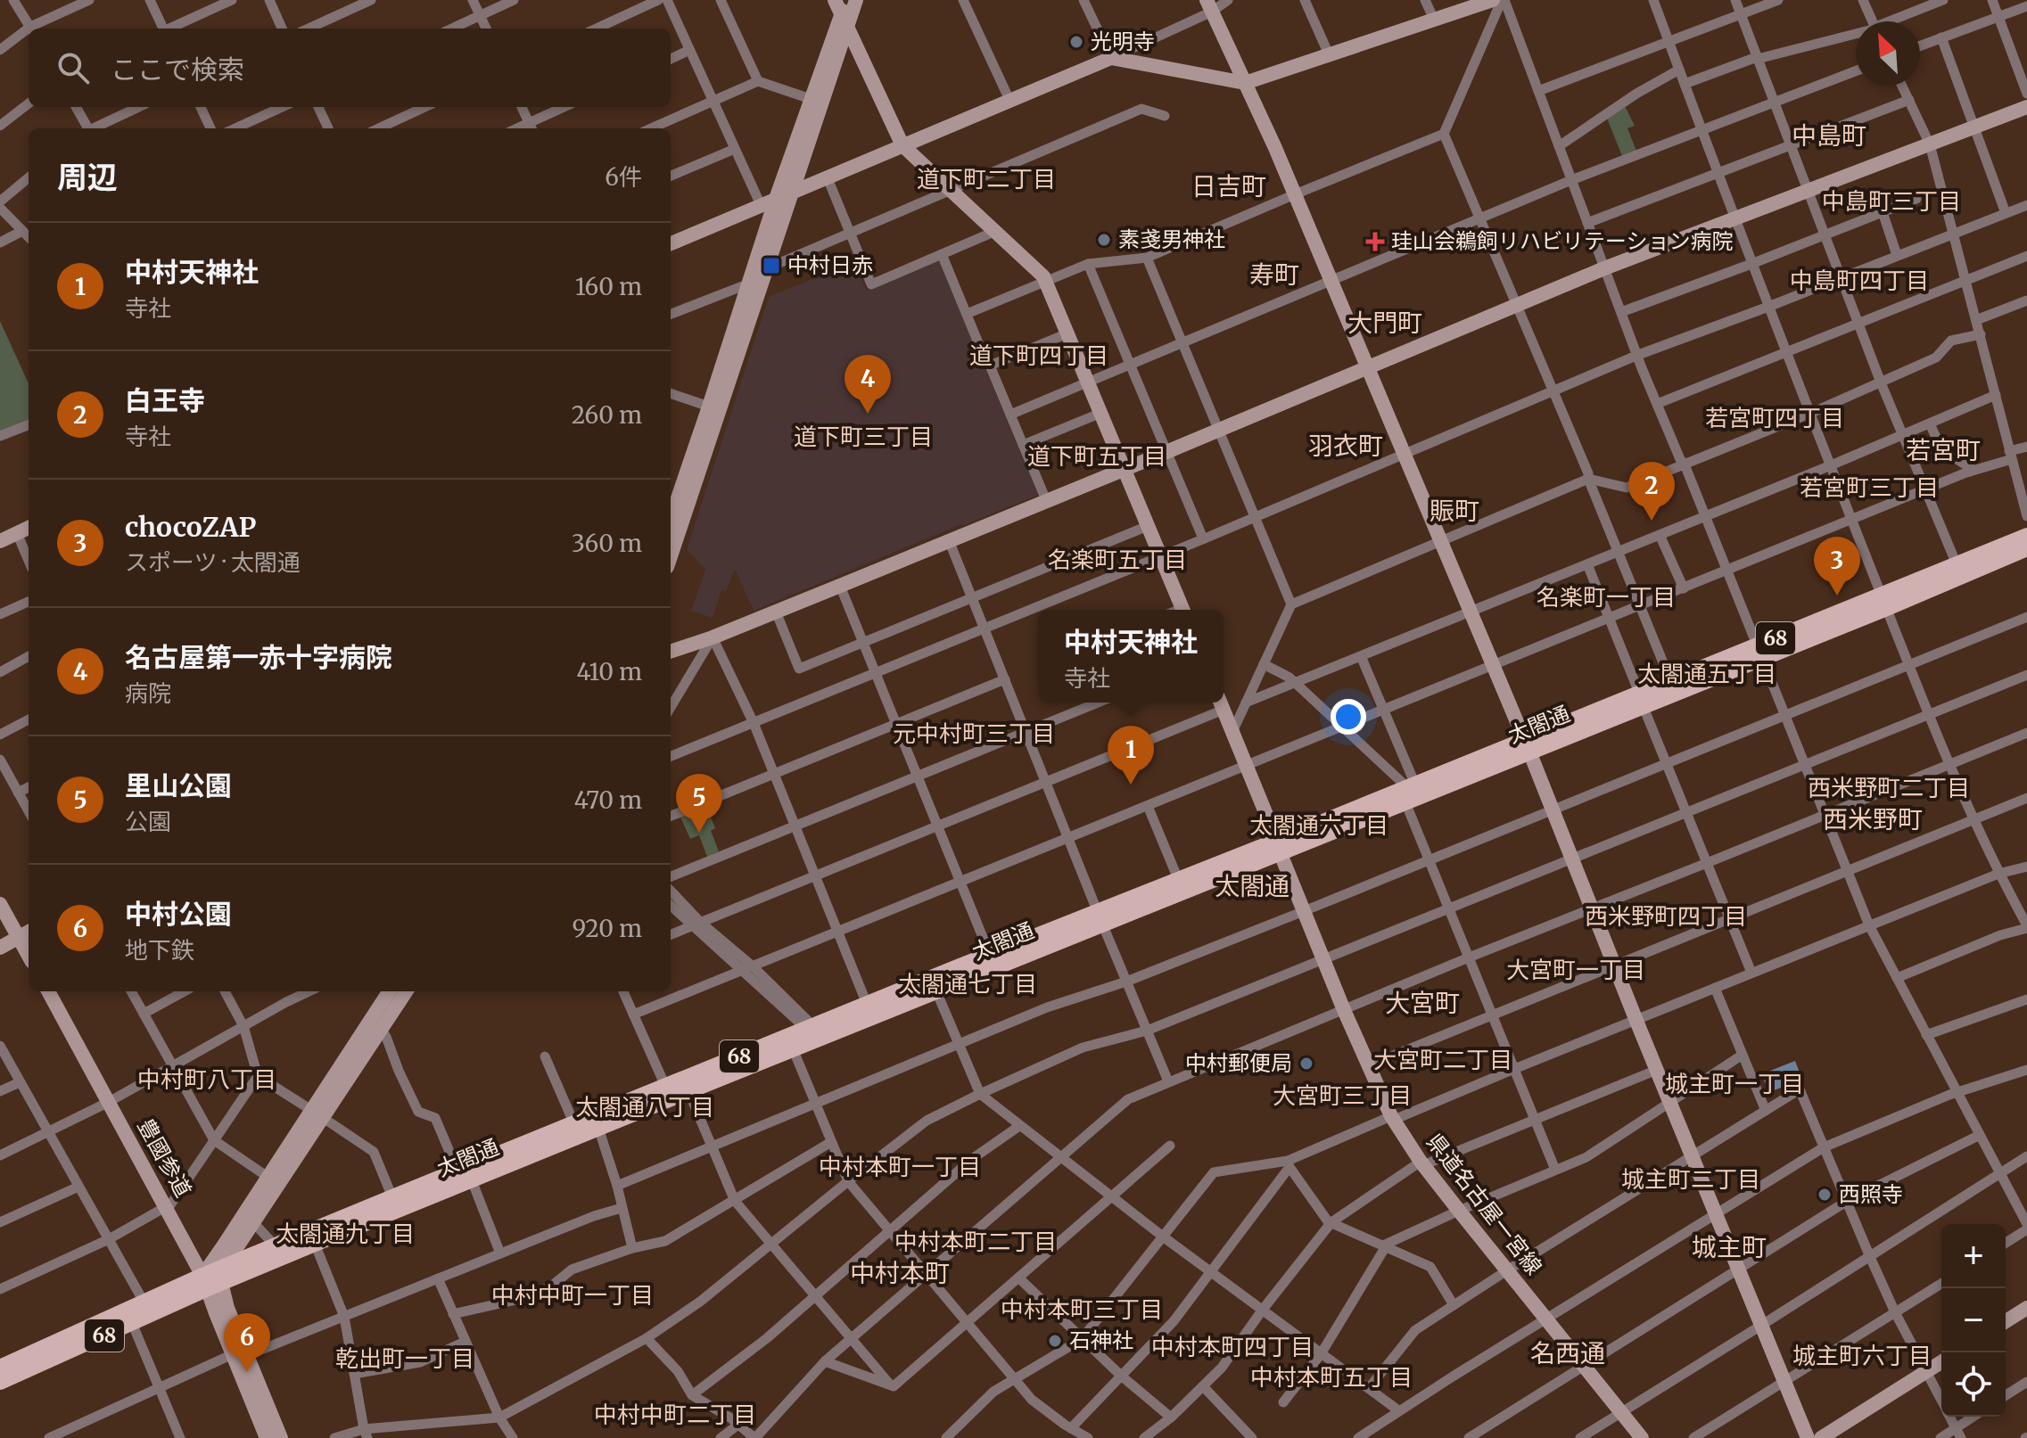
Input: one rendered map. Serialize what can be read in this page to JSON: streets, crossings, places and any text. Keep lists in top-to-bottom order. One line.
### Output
{"streets":{"main road":["68","太閤通"],"street":["豊國参道","県道名古屋一宮線"]},"crossings":[["太閤通","豊國参道"],["太閤通","県道名古屋一宮線"]],"districts":["中島町","道下町二丁目","日吉町","中島町三丁目","寿町","中島町四丁目","大門町","道下町四丁目","若宮町四丁目","道下町三丁目","羽衣町","若宮町","道下町五丁目","若宮町三丁目","賑町","名楽町五丁目","名楽町一丁目","太閤通五丁目","元中村町三丁目","西米野町二丁目","西米野町","太閤通六丁目","太閤通","西米野町四丁目","大宮町一丁目","太閤通七丁目","大宮町","大宮町二丁目","中村町八丁目","城主町一丁目","大宮町三丁目","太閤通八丁目","中村本町一丁目","城主町二丁目","太閤通九丁目","中村本町二丁目","城主町","中村本町","中村中町一丁目","中村本町三丁目","中村本町四丁目","名西通","城主町六丁目","乾出町一丁目","中村本町五丁目","中村中町二丁目"],"places":{"other":["光明寺","素戔男神社","中村郵便局","西照寺","石神社"],"health":["珪山会鵜飼リハビリテーション病院"],"transit":["中村日赤"]},"north":"top left","page":{"search":"ここで検索","heading":["周辺","6件"],"list":[{"mark":"1","name":"中村天神社","note":"寺社","value":"160 m"},{"mark":"2","name":"白王寺","note":"寺社","value":"260 m"},{"mark":"3","name":"chocoZAP","note":"スポーツ · 太閤通","value":"360 m"},{"mark":"4","name":"名古屋第一赤十字病院","note":"病院","value":"410 m"},{"mark":"5","name":"里山公園","note":"公園","value":"470 m"},{"mark":"6","name":"中村公園","note":"地下鉄","value":"920 m"}],"pins":["4","2","3","1","5","6"],"popup":["中村天神社","寺社"],"map_buttons":["+","−"]}}
